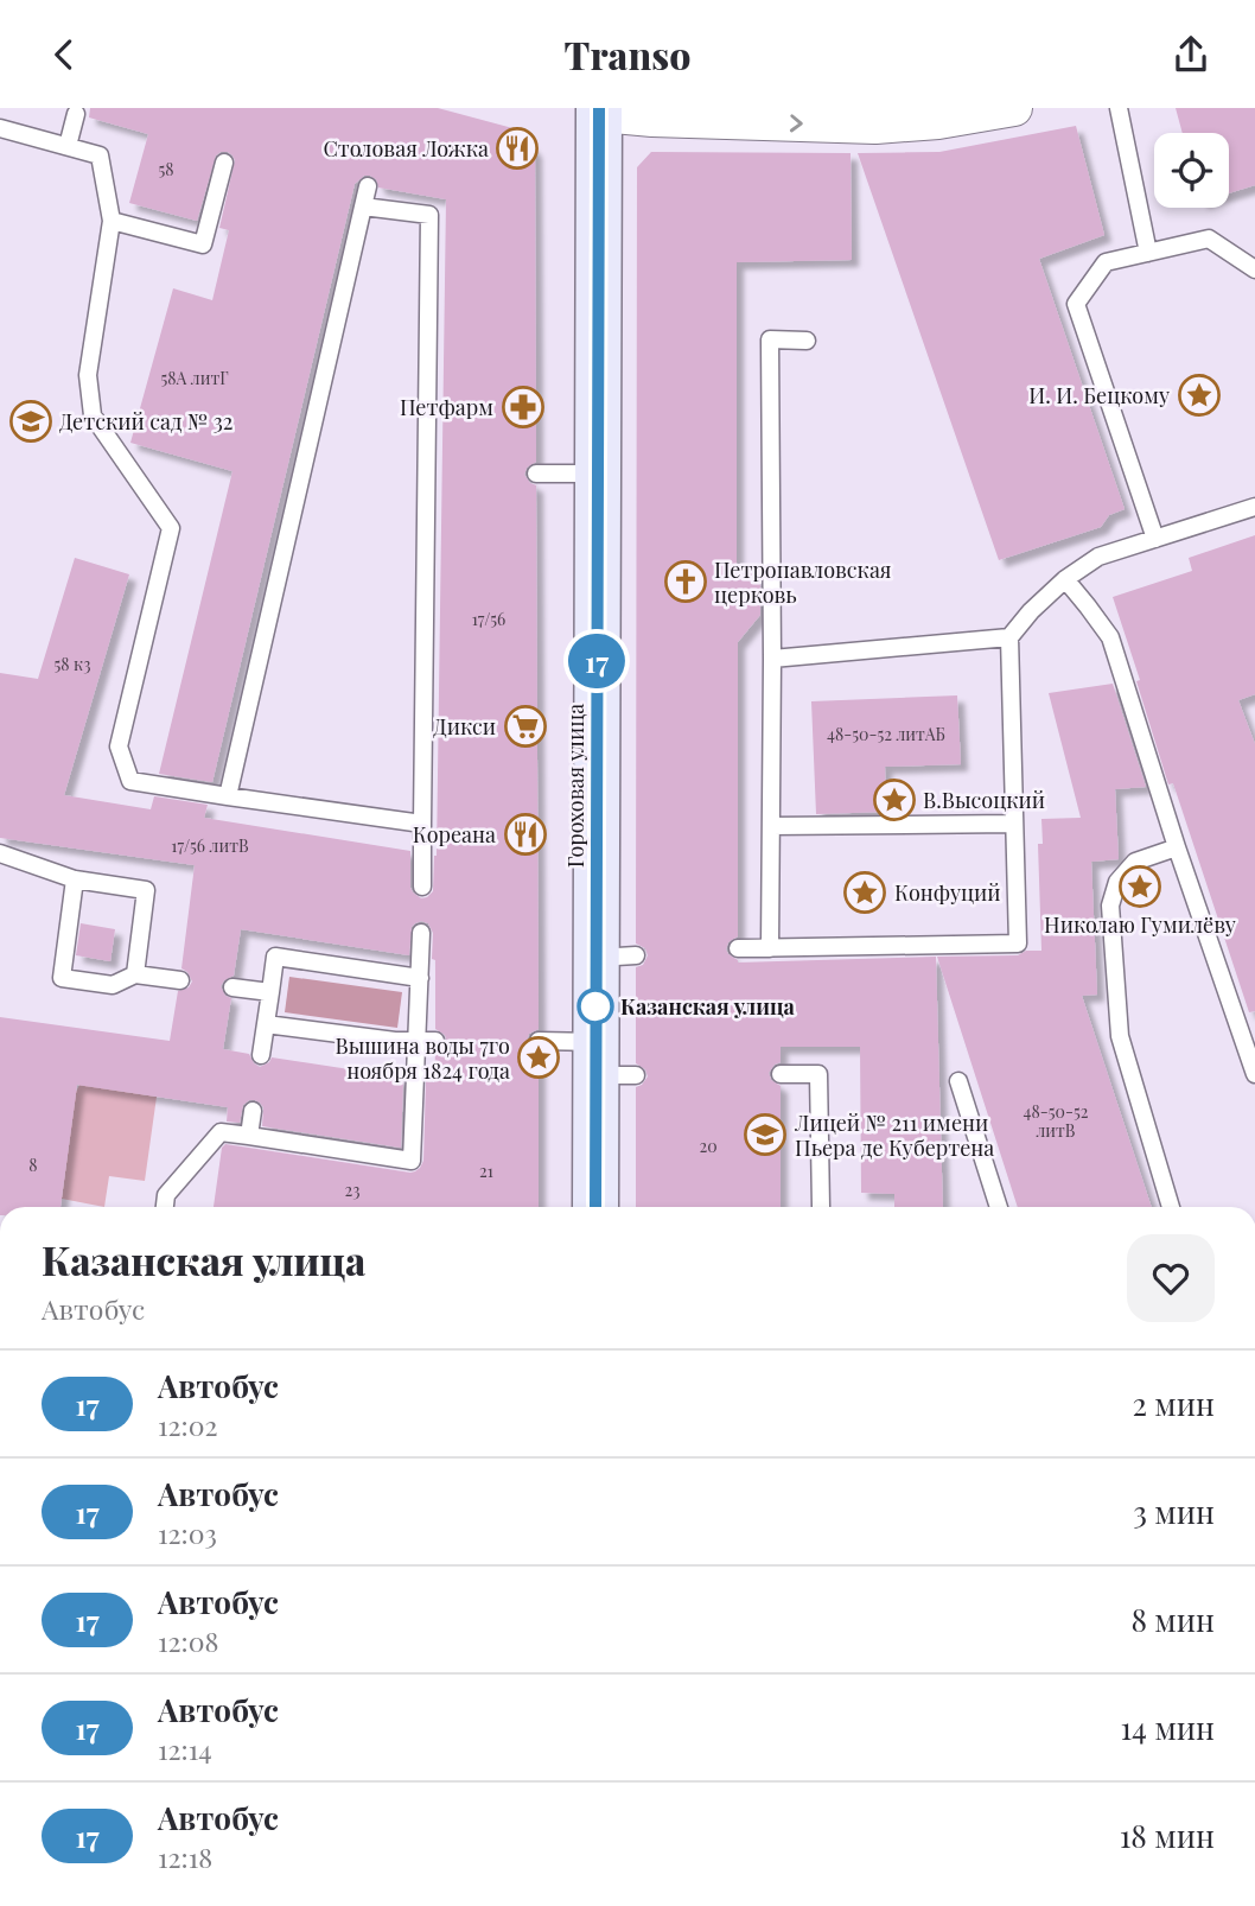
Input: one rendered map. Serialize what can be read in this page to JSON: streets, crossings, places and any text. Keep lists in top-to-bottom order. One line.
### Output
{"streets":{"street":["Гороховая улица"]},"places":{"restaurant":["Столовая Ложка","Кореана"],"place":["И. И. Бецкому","В.Высоцкий","Николаю Гумилёву","Конфуций","Вышина воды 7го ноября 1824 года"],"pharmacy":["Петфарм"],"school or university":["Детский сад № 32","Лицей № 211 имени Пьера де Кубертена"],"church":["Петропавловская церковь"],"supermarket":["Дикси"],"other":["Казанская улица"]},"lines":["bus line 17"],"house_numbers":["58","58А литГ","17/56","58 к3","48-50-52 литАБ","17/56 литВ","48-50-52 литВ","20","8","21","23"],"page":{"header":"Transo","on_map":"17","heading":["Казанская улица","Автобус"],"list":[{"mark":"17","name":"Автобус","note":"12:02","value":"2 мин"},{"mark":"17","name":"Автобус","note":"12:03","value":"3 мин"},{"mark":"17","name":"Автобус","note":"12:08","value":"8 мин"},{"mark":"17","name":"Автобус","note":"12:14","value":"14 мин"},{"mark":"17","name":"Автобус","note":"12:18","value":"18 мин"}]}}
